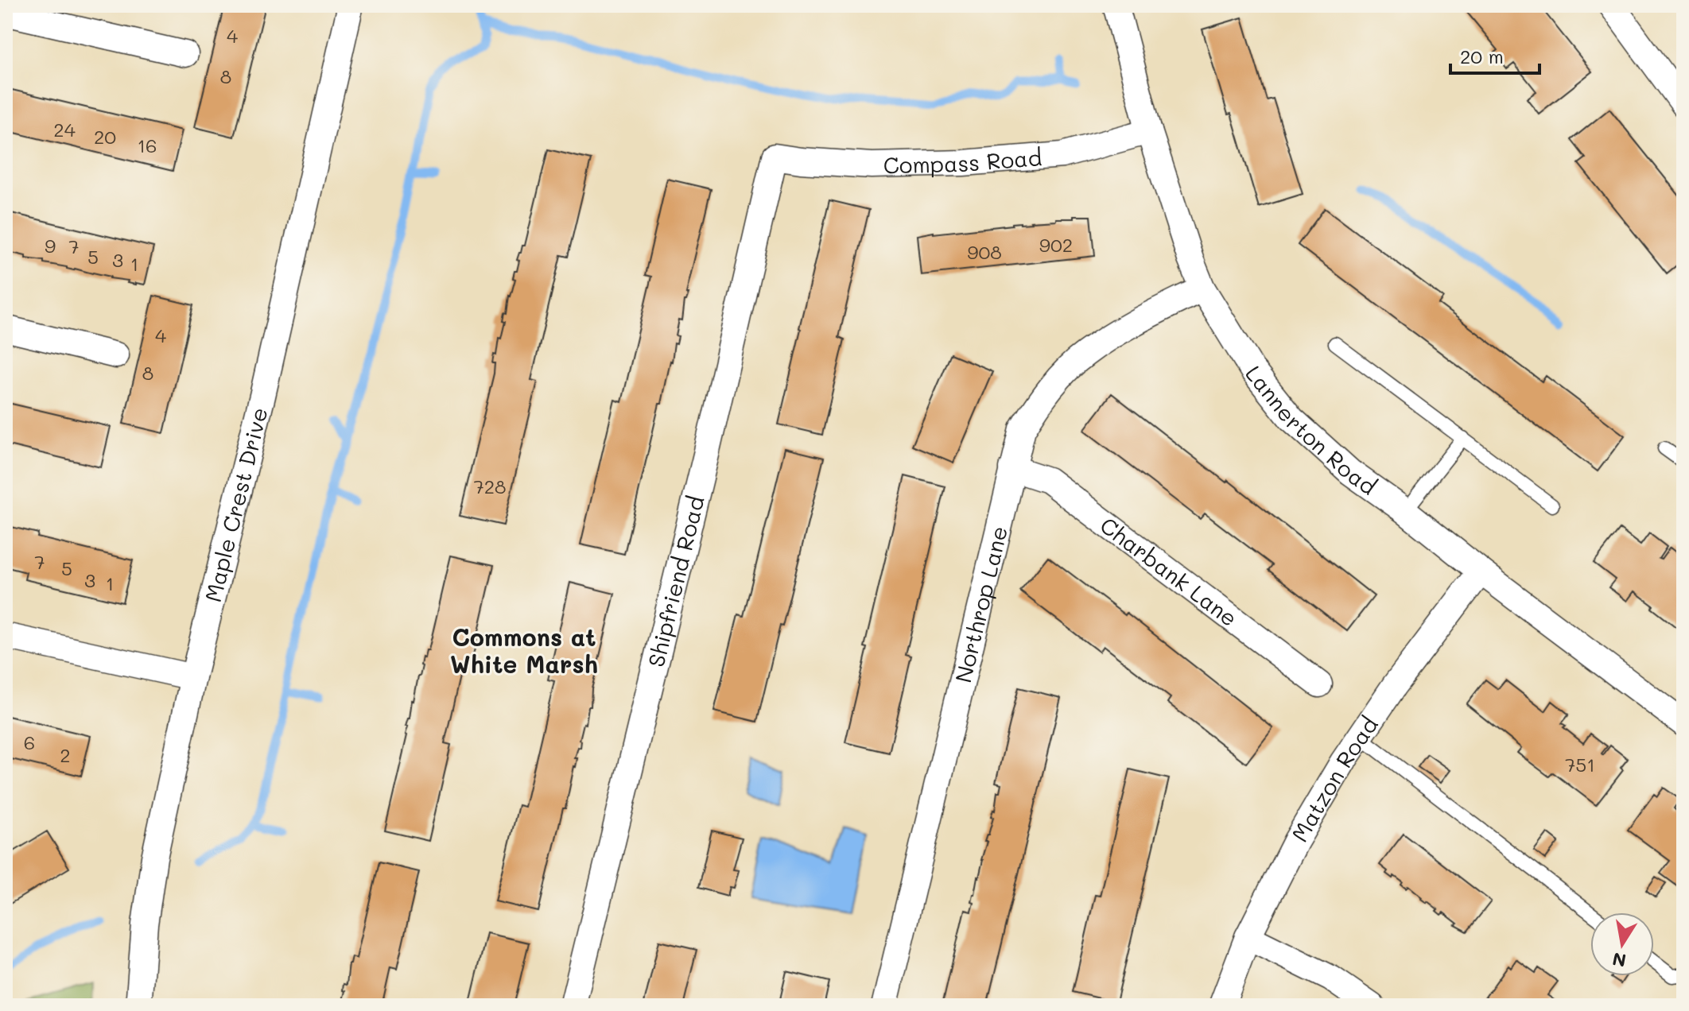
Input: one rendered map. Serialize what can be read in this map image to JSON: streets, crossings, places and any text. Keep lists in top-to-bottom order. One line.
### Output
{"streets":{"street":["Compass Road","Lannerton Road","Maple Crest Drive","Charbank Lane","Shipfriend Road","Northrop Lane","Matzon Road"]},"crossings":[["Compass Road","Lannerton Road"],["Compass Road","Shipfriend Road"],["Lannerton Road","Northrop Lane"],["Lannerton Road","Matzon Road"],["Charbank Lane","Northrop Lane"]],"districts":["Commons at White Marsh"],"house_numbers":["4","8","24","20","16","902","9","7","908","5","3","1","4","8","728","7","5","3","1","6","2","751"],"scale_bar":"20 m","north":"bottom"}
